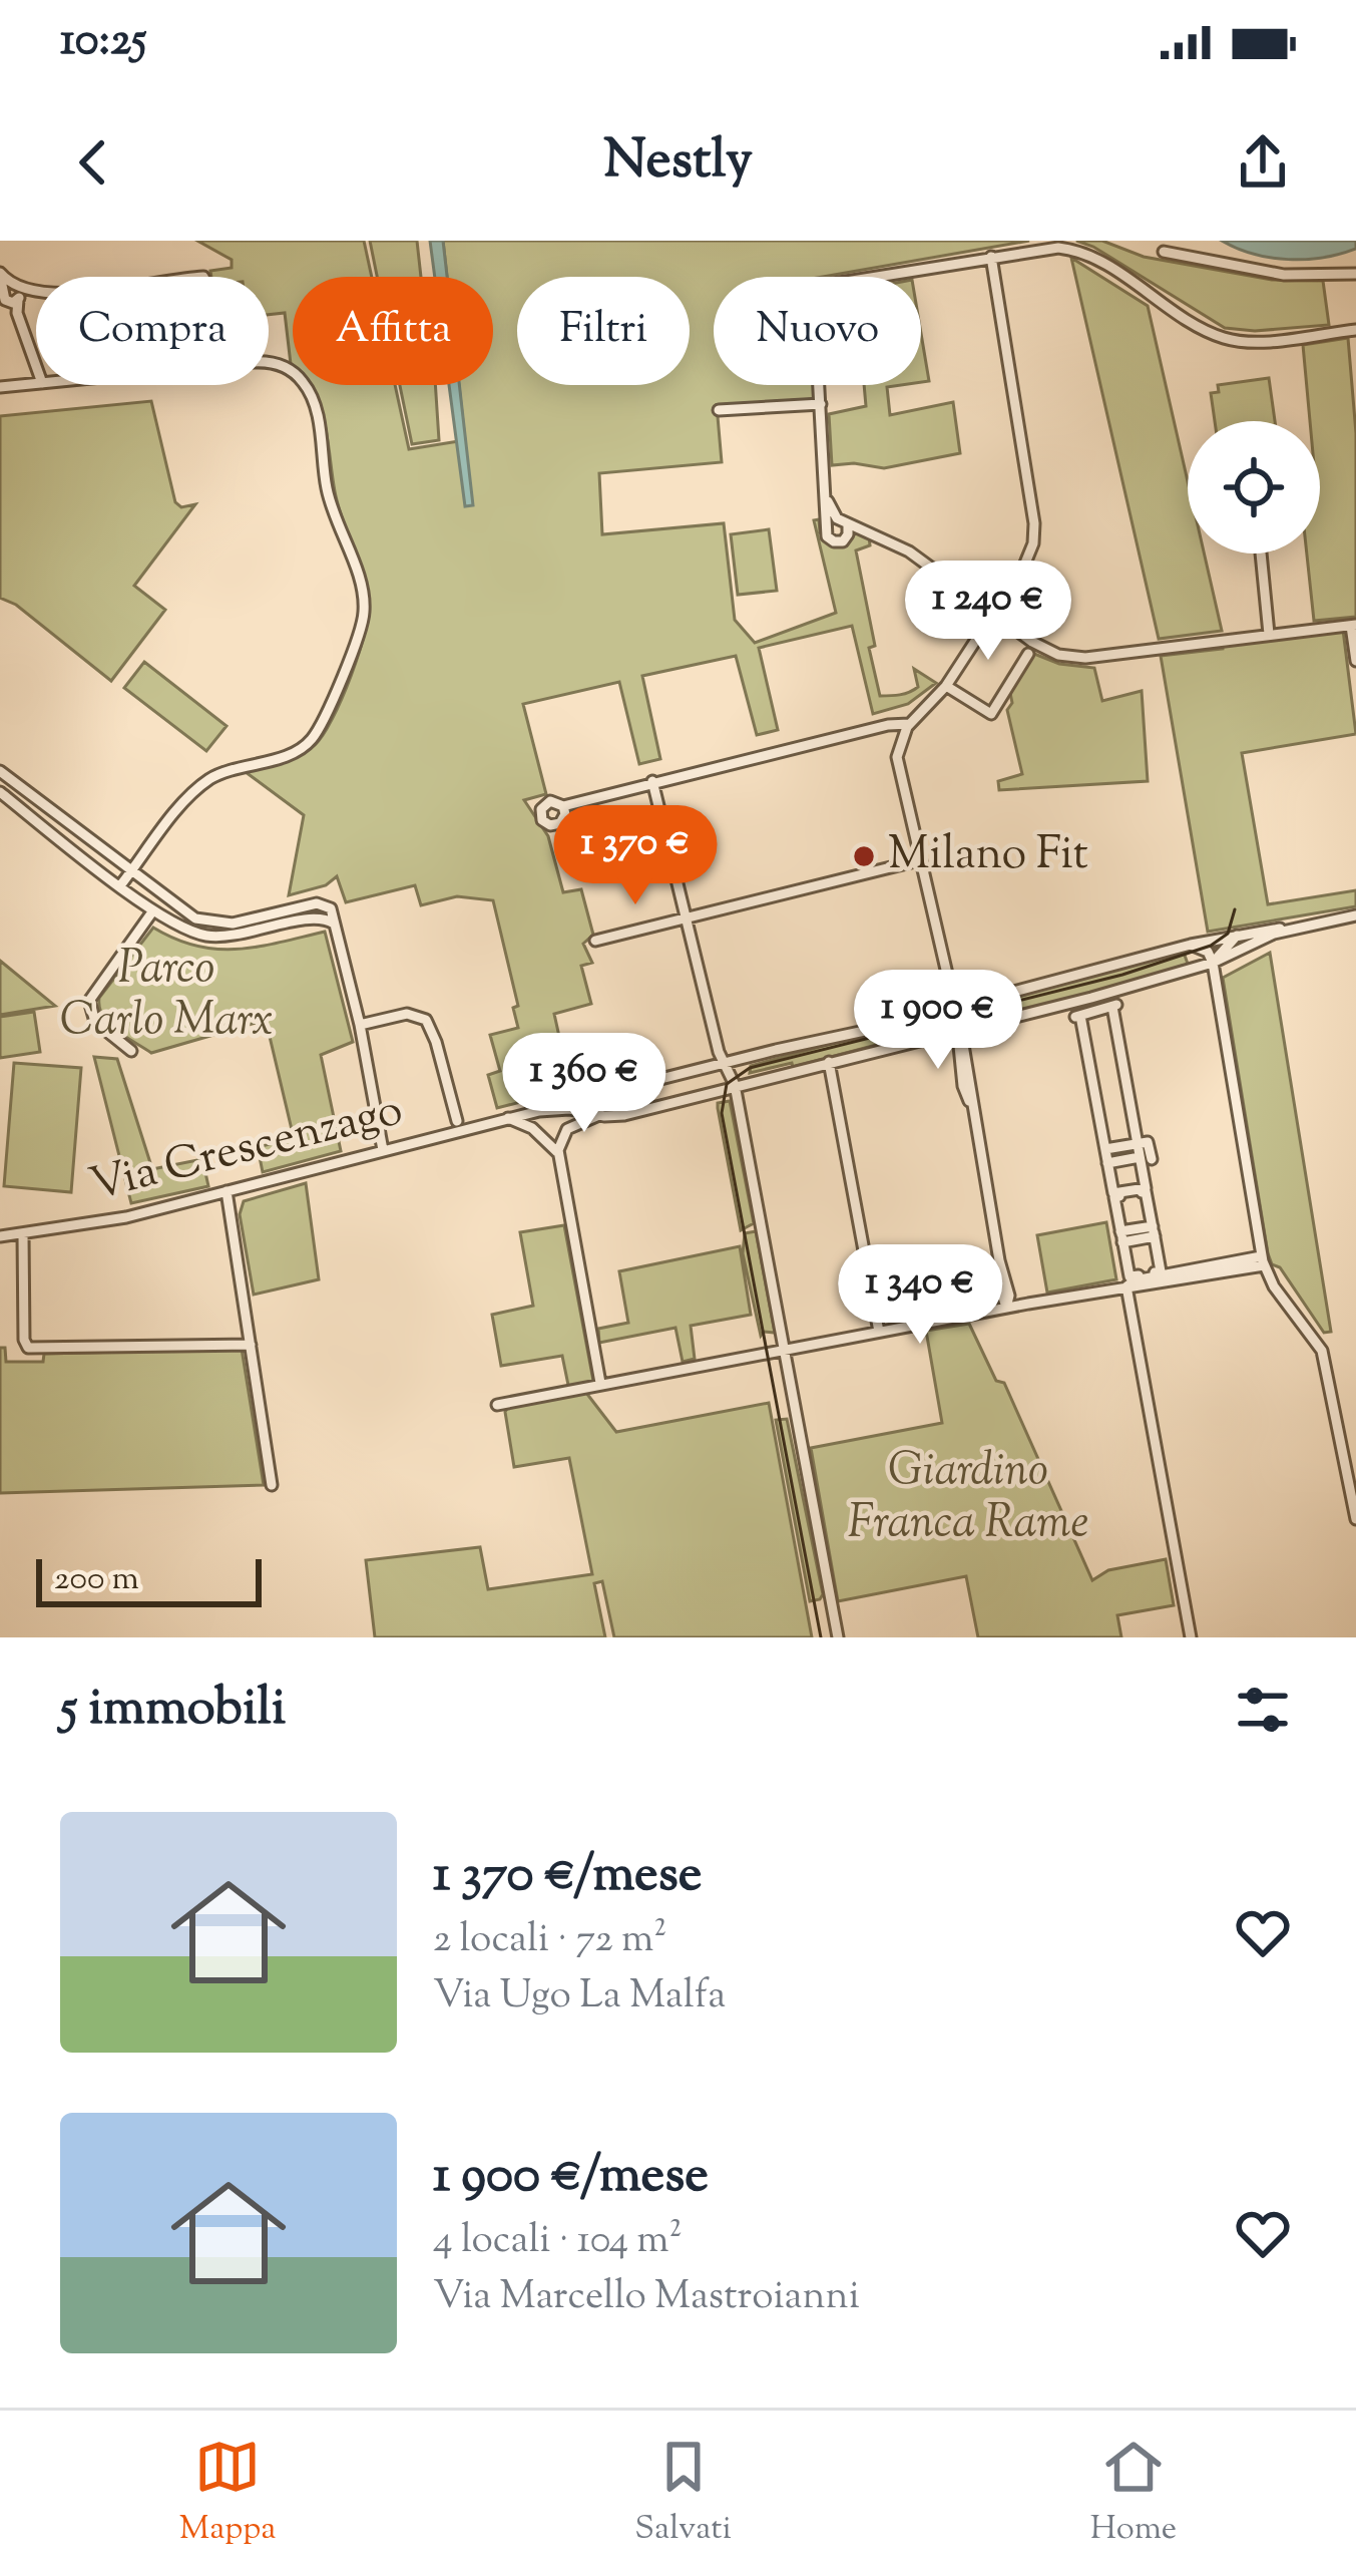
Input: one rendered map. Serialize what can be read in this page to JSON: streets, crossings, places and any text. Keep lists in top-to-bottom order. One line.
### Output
{"streets":{"street":["Via Crescenzago"]},"parks":["Parco Carlo Marx","Giardino Franca Rame"],"places":["Milano Fit"],"scale_bar":"200 m","page":{"status":"10:25","header":"Nestly","chip":["Compra","Affitta","Filtri","Nuovo"],"price":["1 240 €","1 370 €","1 900 €","1 360 €","1 340 €"],"scale":"200 m","heading":"5 immobili","list":[{"name":"1 370 €/mese","note":"2 locali · 72 m² · Via Ugo La Malfa"},{"name":"1 900 €/mese","note":"4 locali · 104 m² · Via Marcello Mastroianni"}],"tabs":["Mappa","Salvati","Home"]}}
